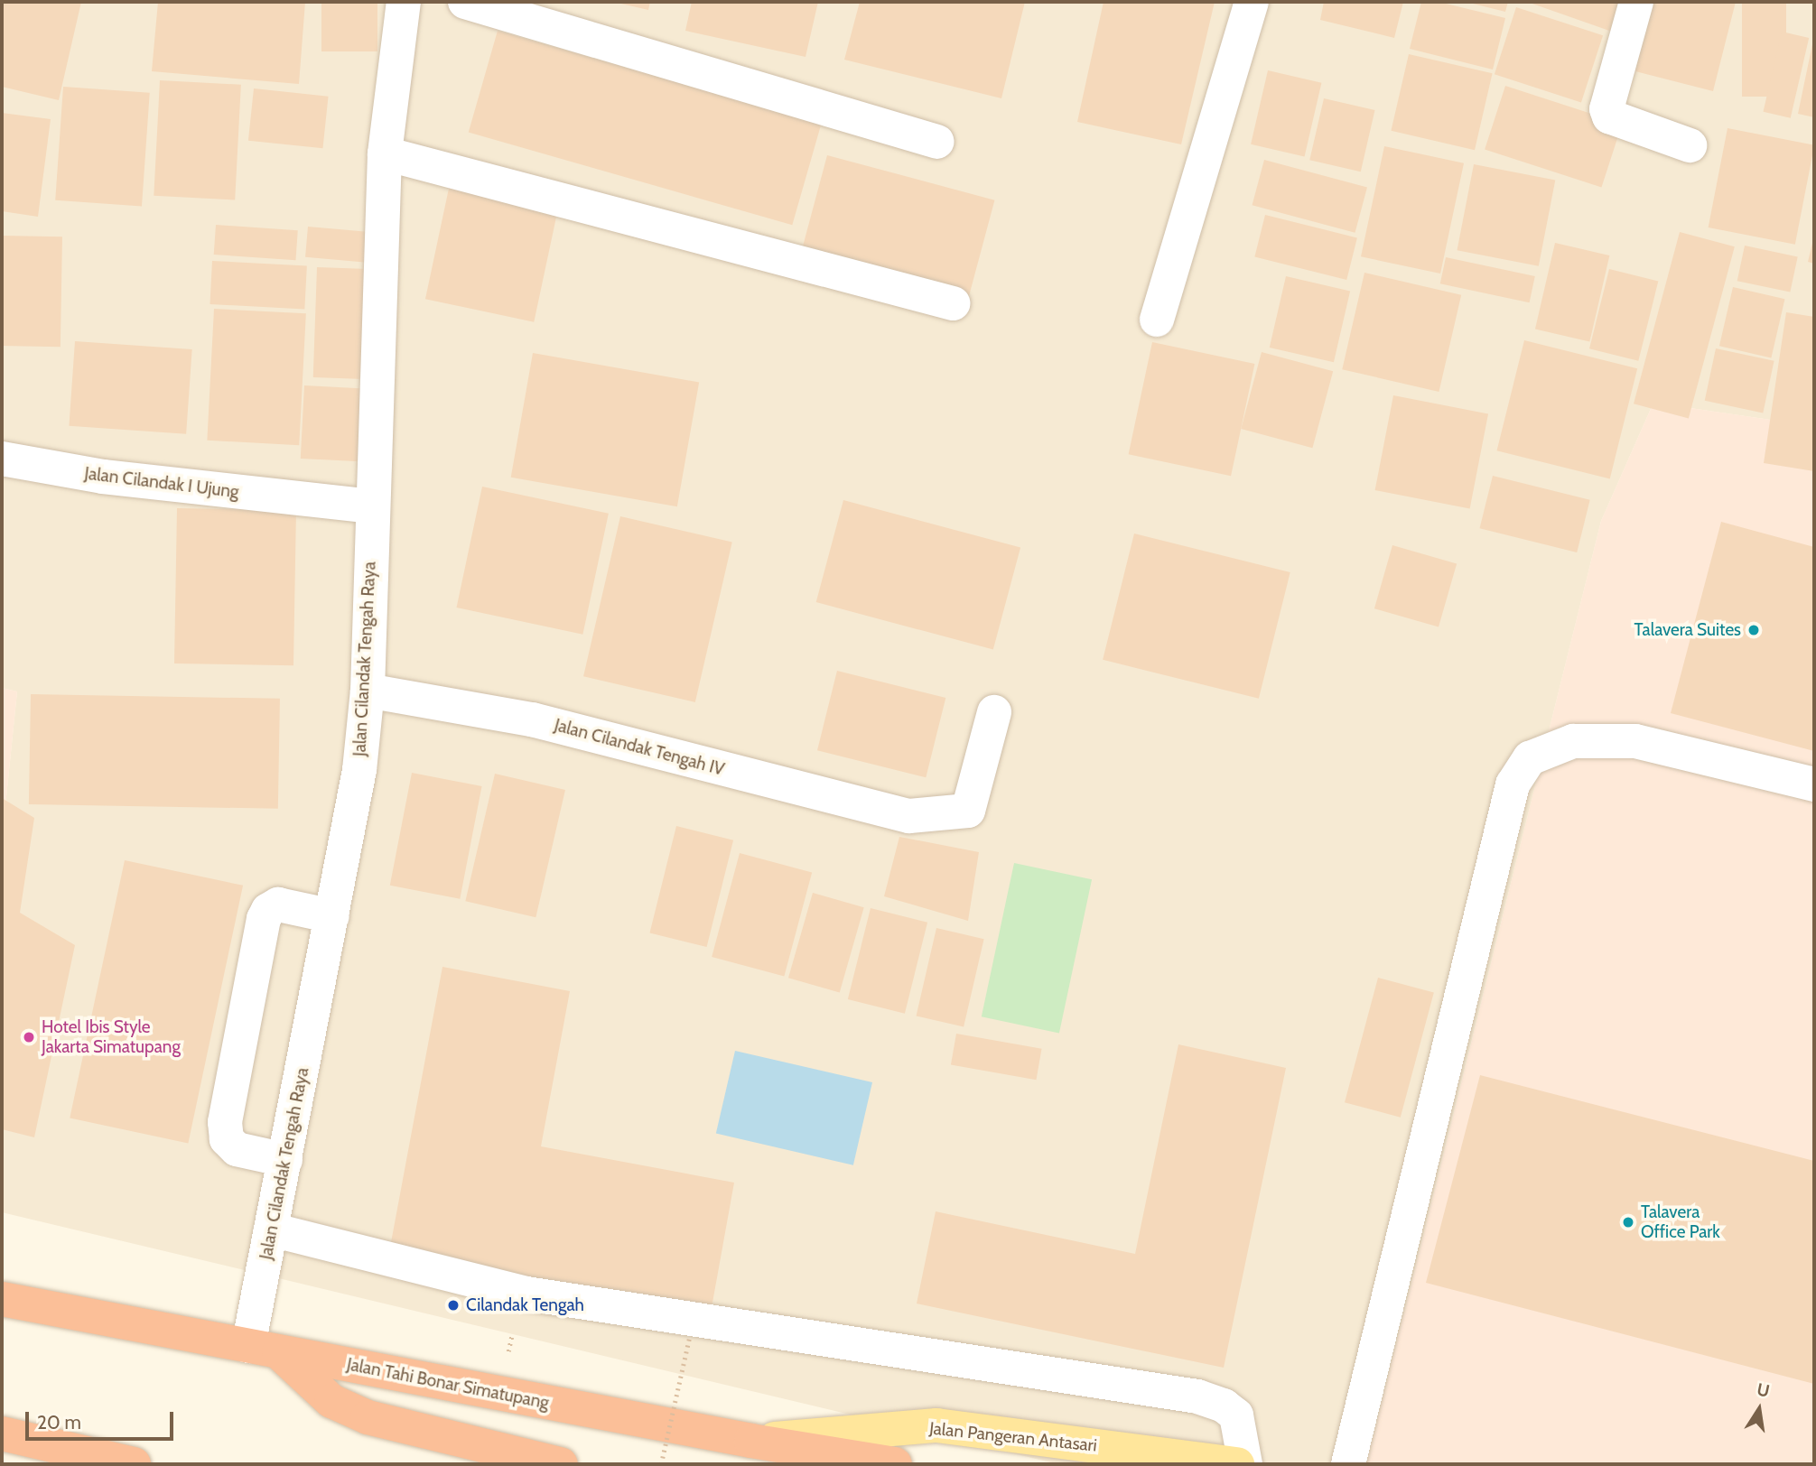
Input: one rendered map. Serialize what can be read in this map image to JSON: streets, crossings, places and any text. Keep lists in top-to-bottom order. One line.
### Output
{"streets":{"highway":["Jalan Tahi Bonar Simatupang"],"main road":["Jalan Pangeran Antasari"],"street":["Jalan Cilandak I Ujung","Jalan Cilandak Tengah Raya","Jalan Cilandak Tengah IV"]},"crossings":[["Jalan Cilandak I Ujung","Jalan Cilandak Tengah Raya"],["Jalan Cilandak Tengah Raya","Jalan Cilandak Tengah IV"],["Jalan Cilandak Tengah Raya","Jalan Tahi Bonar Simatupang"],["Jalan Tahi Bonar Simatupang","Jalan Pangeran Antasari"]],"places":["Talavera Suites","Hotel Ibis Style Jakarta Simatupang","Talavera Office Park","Cilandak Tengah"],"scale_bar":"20 m","north":"top"}
